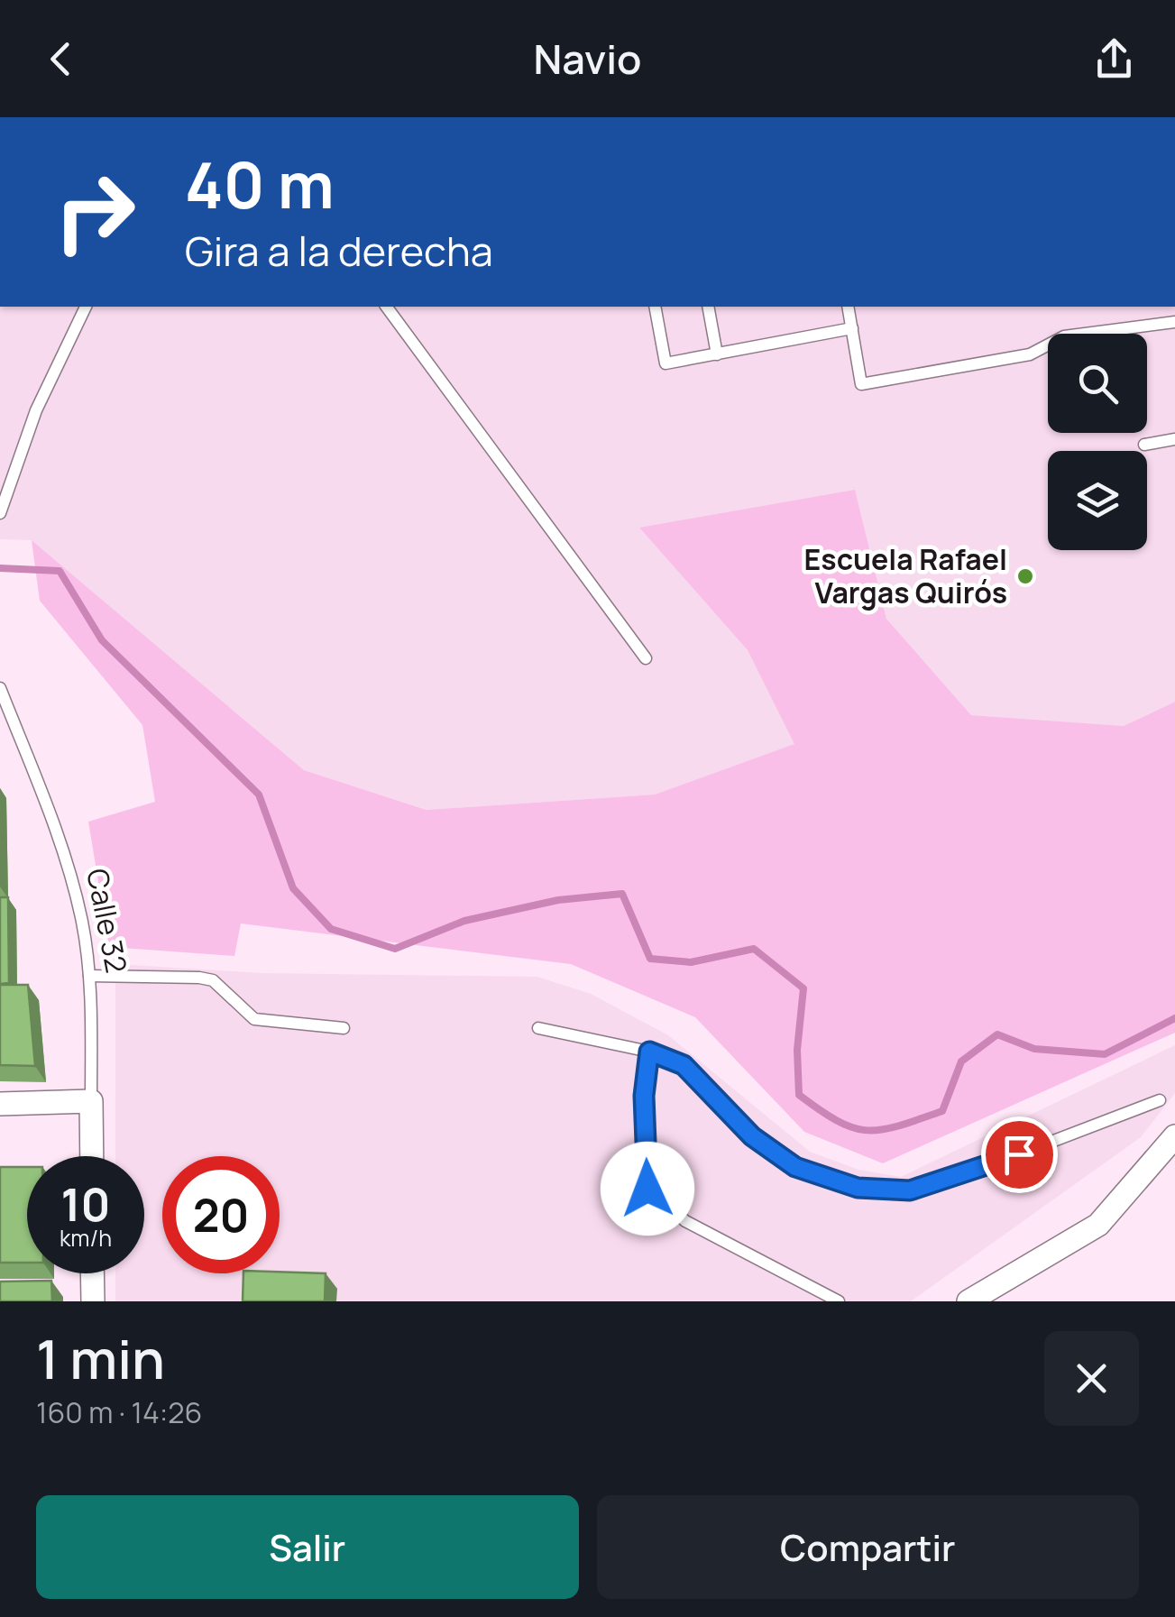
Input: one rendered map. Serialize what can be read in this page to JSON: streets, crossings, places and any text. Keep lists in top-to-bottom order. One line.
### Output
{"streets":{"street":["Calle 32"]},"places":["Escuela Rafael Vargas Quirós"],"page":{"header":"Navio","turn":["40 m","Gira a la derecha"],"speed":"10 km/h","limit":"20","heading":["1 min","160 m · 14:26"],"buttons":["Salir","Compartir"]}}
